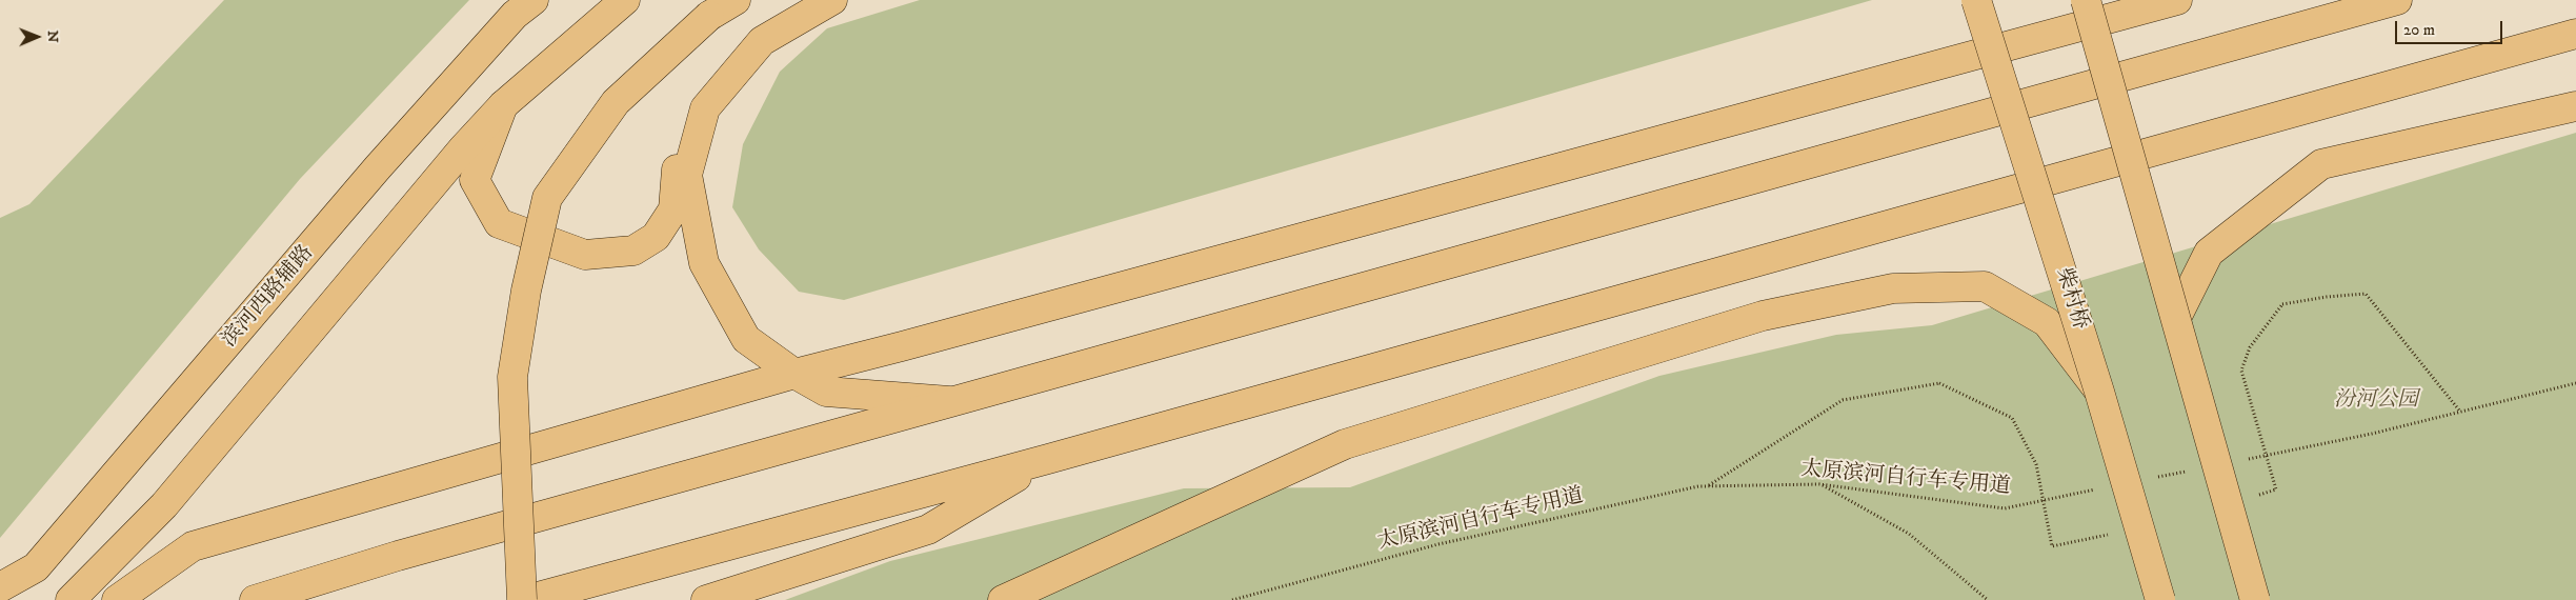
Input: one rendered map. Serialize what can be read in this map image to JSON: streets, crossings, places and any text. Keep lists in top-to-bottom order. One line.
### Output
{"streets":{"main road":["滨河西路辅路","柴村桥"],"path":["太原滨河自行车专用道"]},"parks":["汾河公园"],"scale_bar":"20 m","north":"right"}
